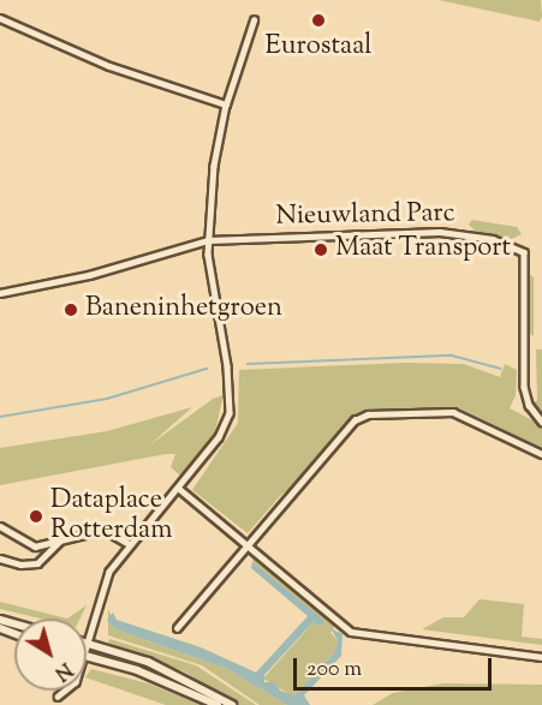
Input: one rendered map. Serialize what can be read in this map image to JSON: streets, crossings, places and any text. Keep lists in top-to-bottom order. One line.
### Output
{"streets":{"street":["Nieuwland Parc"]},"places":["Eurostaal","Maat Transport","Baneninhetgroen","Dataplace Rotterdam"],"scale_bar":"200 m","north":"bottom right"}
